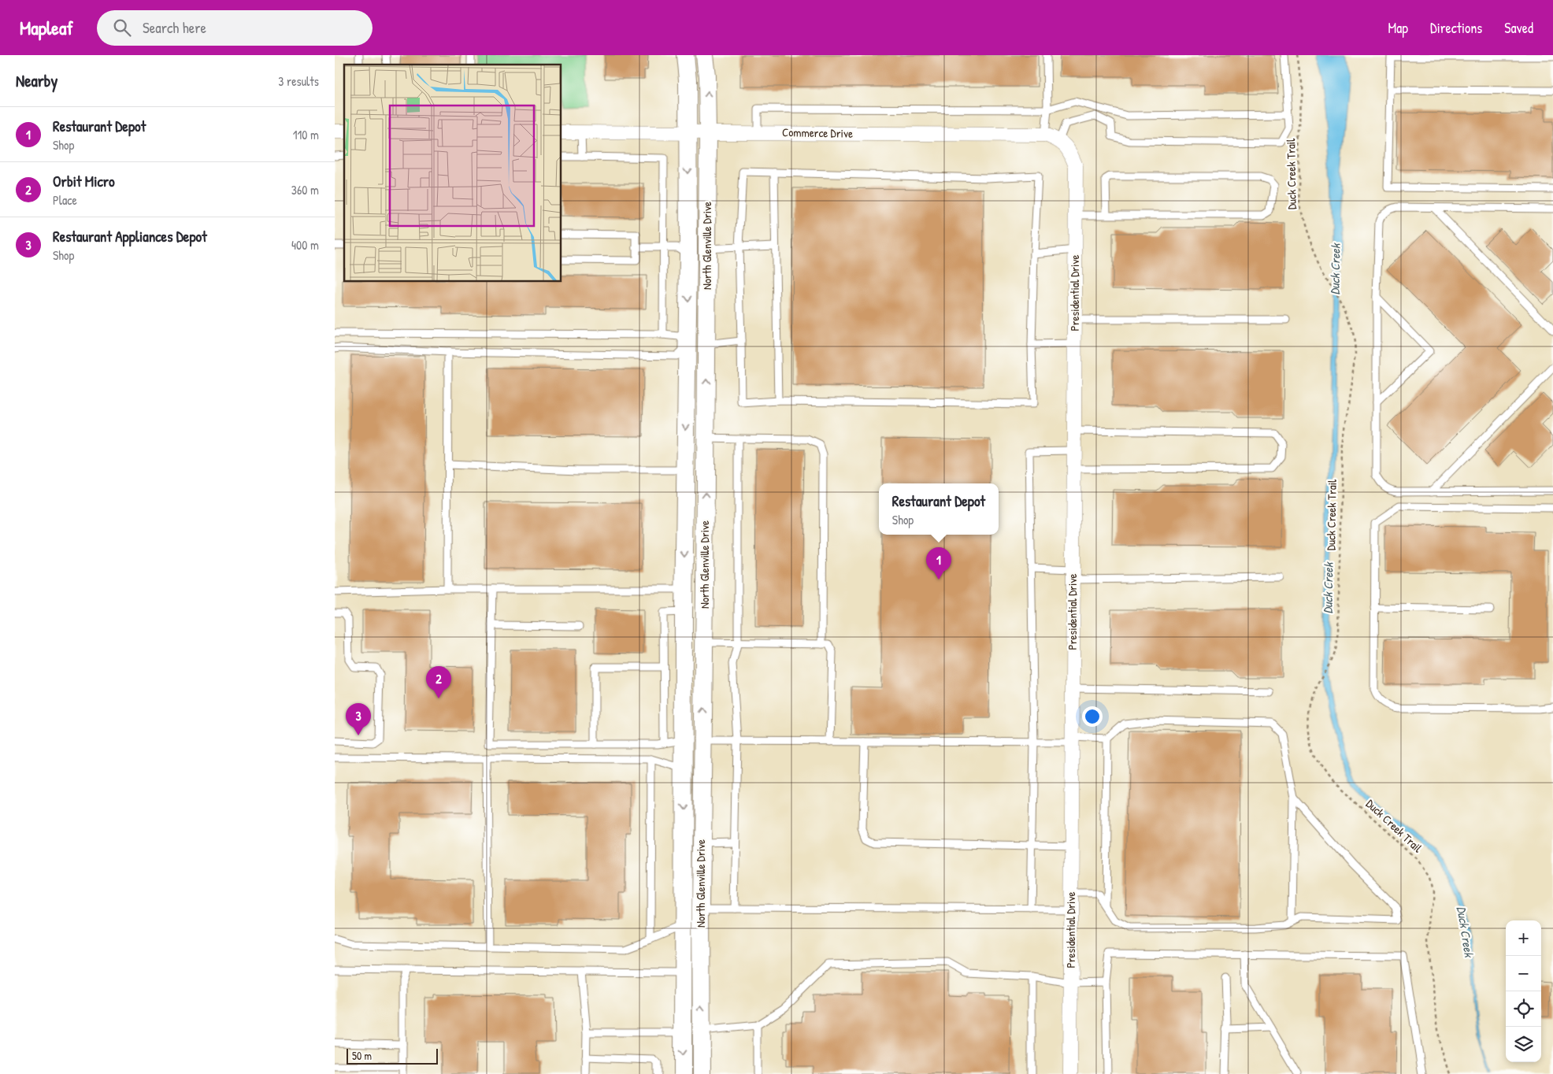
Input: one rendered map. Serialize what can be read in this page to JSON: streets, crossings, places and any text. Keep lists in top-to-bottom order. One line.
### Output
{"streets":{"street":["Commerce Drive","North Glenville Drive","Presidential Drive"],"path":["Duck Creek Trail"]},"crossings":[["Commerce Drive","North Glenville Drive"],["Commerce Drive","Presidential Drive"]],"water":["Duck Creek"],"scale_bar":"50 m","page":{"header":"Mapleaf","search":"Search here","nav":["Map","Directions","Saved"],"heading":["Nearby","3 results"],"list":[{"mark":"1","name":"Restaurant Depot","note":"Shop","value":"110 m"},{"mark":"2","name":"Orbit Micro","note":"Place","value":"360 m"},{"mark":"3","name":"Restaurant Appliances Depot","note":"Shop","value":"400 m"}],"popup":["Restaurant Depot","Shop"],"pins":["1","2","3"],"map_buttons":["+","−"],"scale":"50 m"}}
